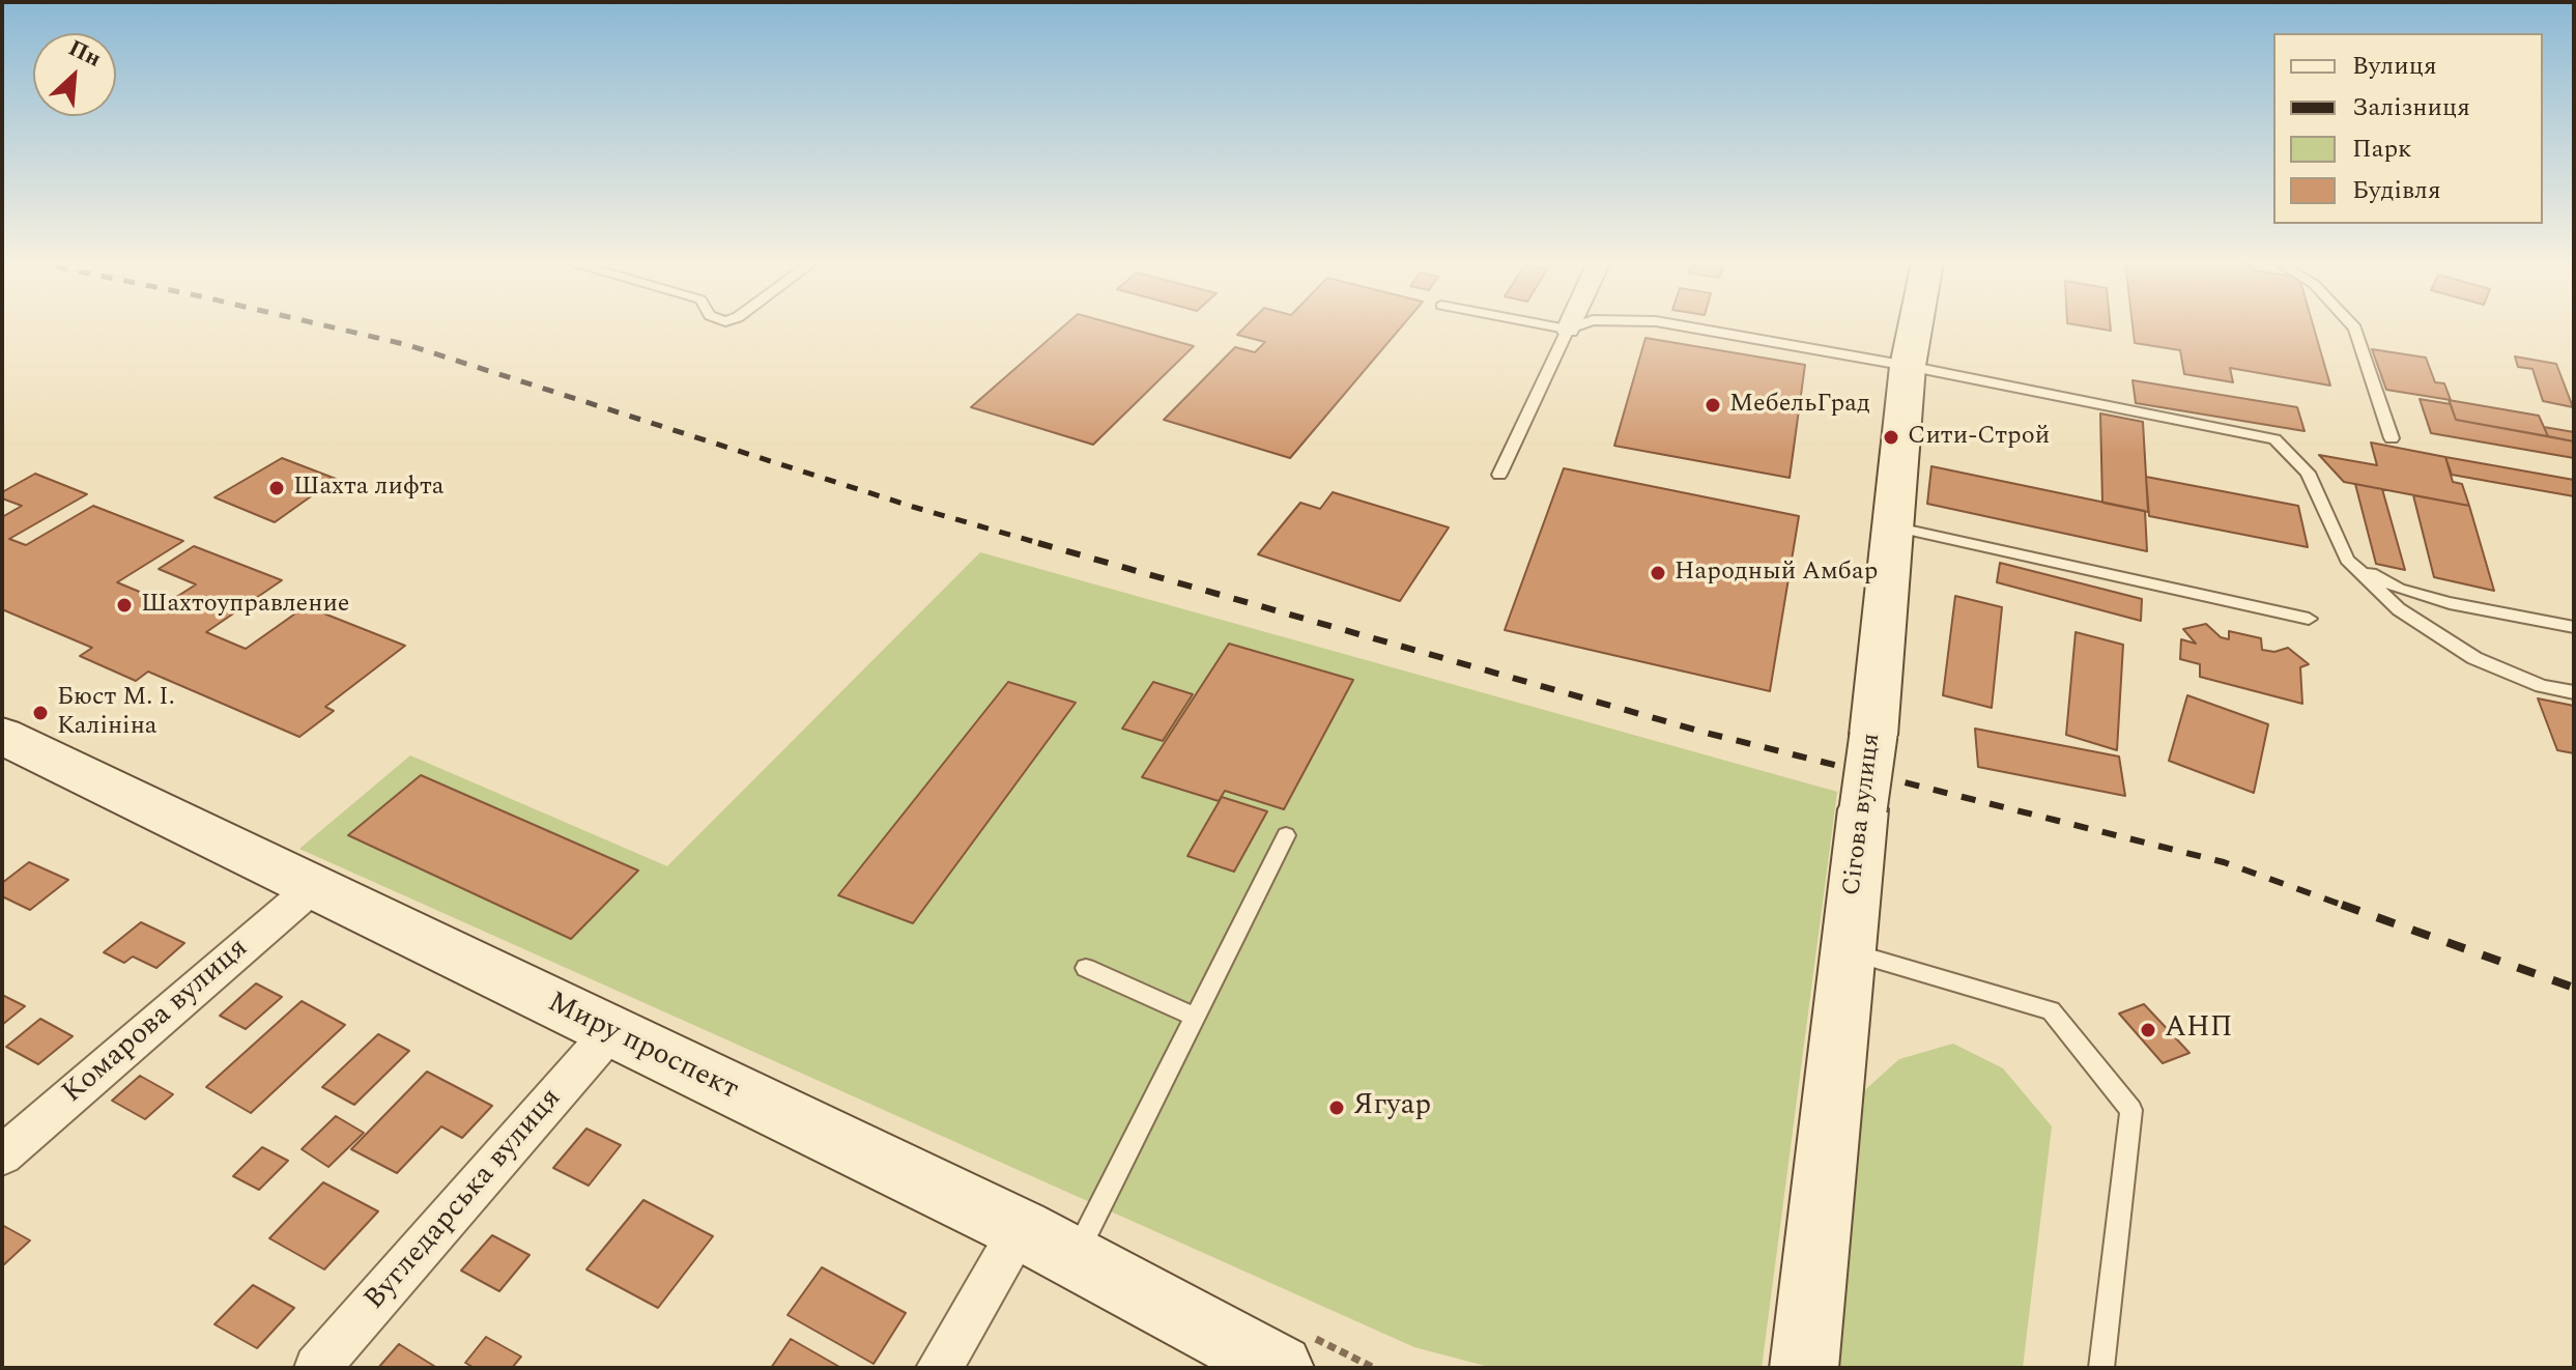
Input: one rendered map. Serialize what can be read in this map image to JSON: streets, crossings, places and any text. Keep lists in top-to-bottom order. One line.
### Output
{"streets":{"street":["Сігова вулиця","Комарова вулиця","Миру проспект","Вугледарська вулиця"]},"crossings":[["Комарова вулиця","Миру проспект"],["Миру проспект","Вугледарська вулиця"]],"places":["МебельГрад","Сити-Строй","Шахта лифта","Народный Амбар","Шахтоуправление","Бюст М. І. Калініна","АНП","Ягуар"],"legend":["Вулиця","Залізниця","Парк","Будівля"],"north":"top right"}
